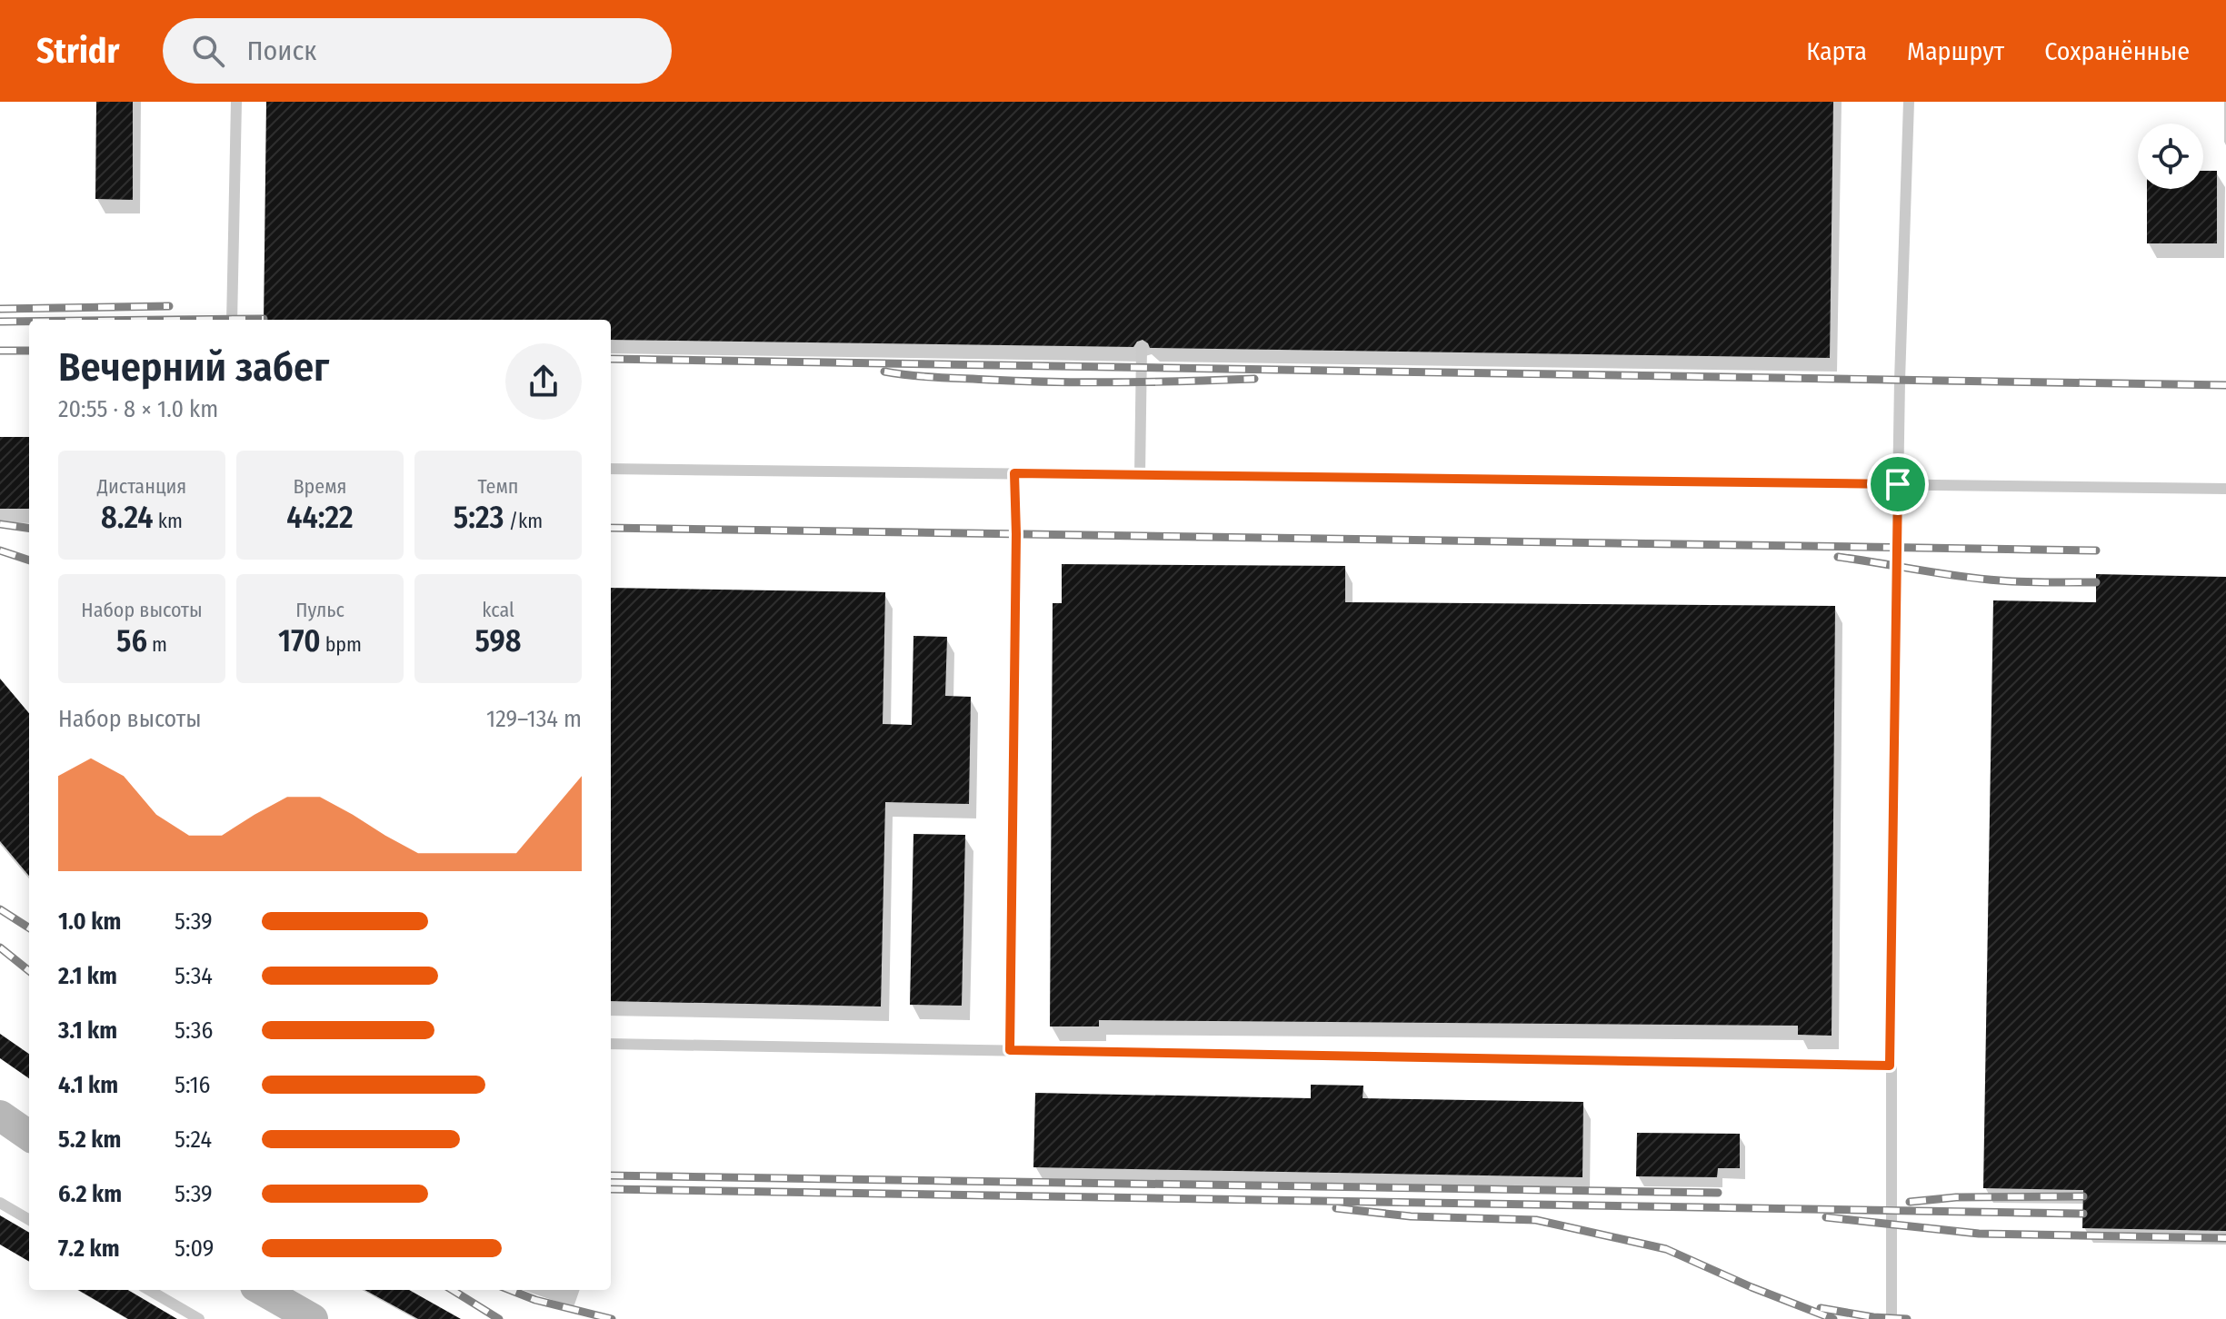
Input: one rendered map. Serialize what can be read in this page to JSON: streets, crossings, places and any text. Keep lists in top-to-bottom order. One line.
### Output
{"page":{"header":"Stridr","search":"Поиск","nav":["Карта","Маршрут","Сохранённые"],"heading":["Вечерний забег","20:55 · 8 × 1.0 km"],"stats":[["Дистанция","8.24 km"],["Время","44:22"],["Темп","5:23 /km"],["Набор высоты","56 m"],["Пульс","170 bpm"],["kcal","598"]],"chart":["Набор высоты","129–134 m"],"list":[{"name":"1.0 km","note":"5:39"},{"name":"2.1 km","note":"5:34"},{"name":"3.1 km","note":"5:36"},{"name":"4.1 km","note":"5:16"},{"name":"5.2 km","note":"5:24"},{"name":"6.2 km","note":"5:39"},{"name":"7.2 km","note":"5:09"}]}}
